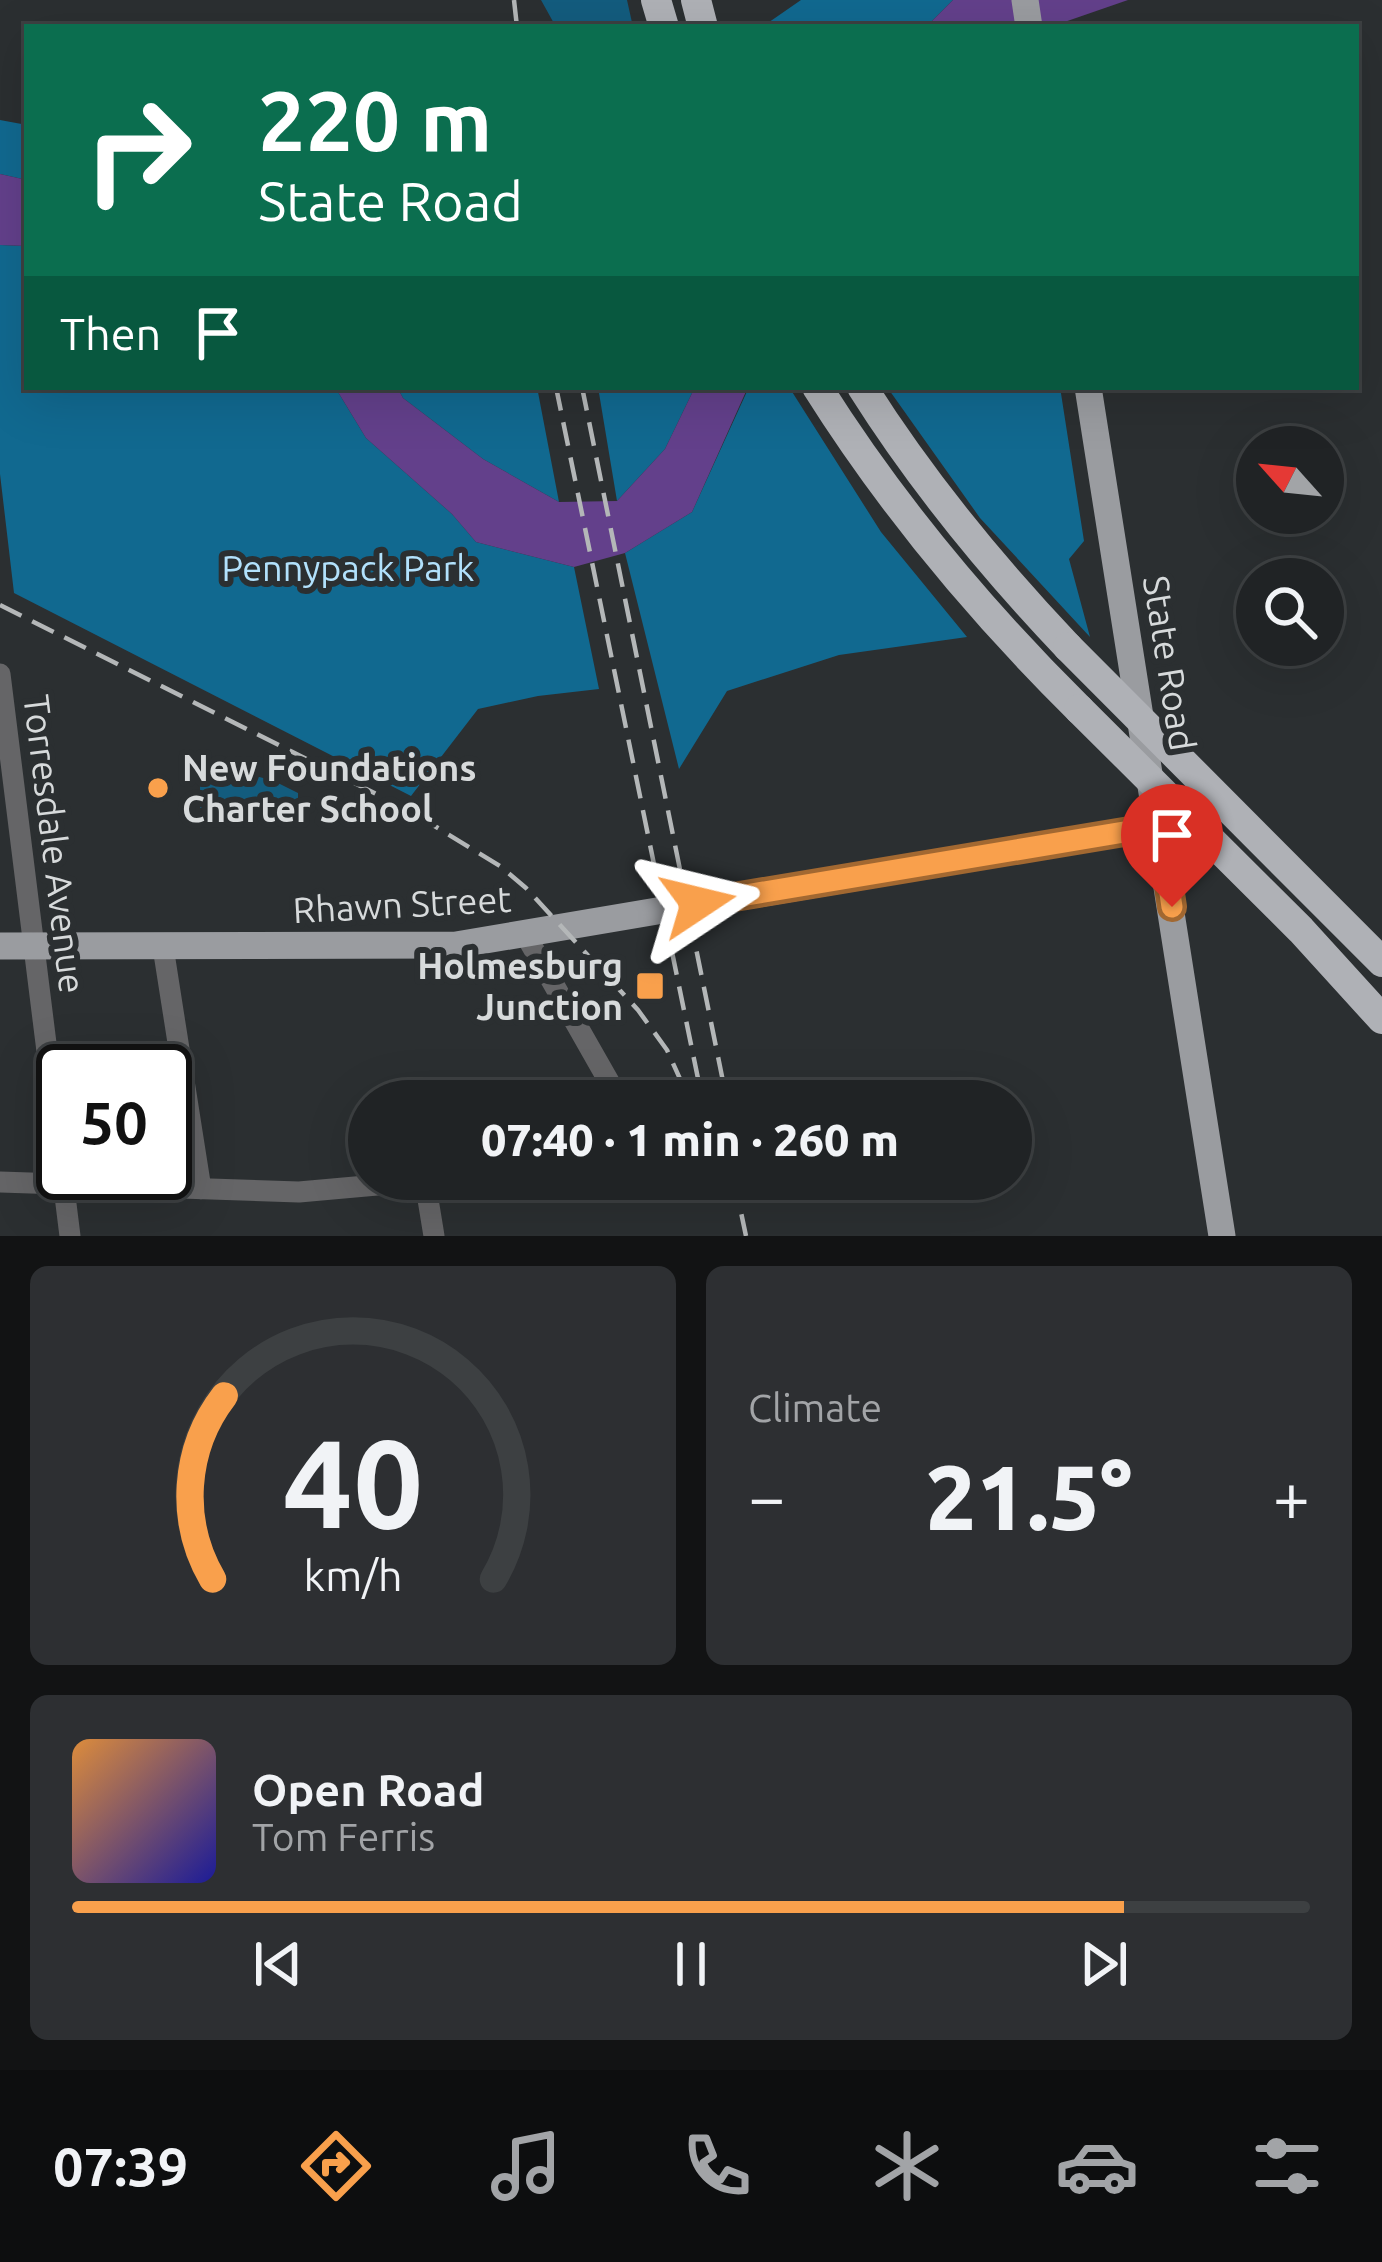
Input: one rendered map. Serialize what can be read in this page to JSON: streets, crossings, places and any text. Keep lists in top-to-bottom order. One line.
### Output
{"streets":{"main road":["State Road","Rhawn Street"],"street":["Torresdale Avenue"]},"crossings":[["State Road","Rhawn Street"],["Torresdale Avenue","Rhawn Street"]],"parks":["Pennypack Park"],"places":{"other":["New Foundations Charter School"],"transit":["Holmesburg Junction"]},"north":"top left","page":{"turn":["220 m","State Road"],"then":"Then","limit":"50","trip":"07:40 · 1 min · 260 m","tile":"Climate","heat":["−","21.5°","+"],"song":["Open Road","Tom Ferris"],"tabs":"07:39","gauge":["40","km/h"]}}
